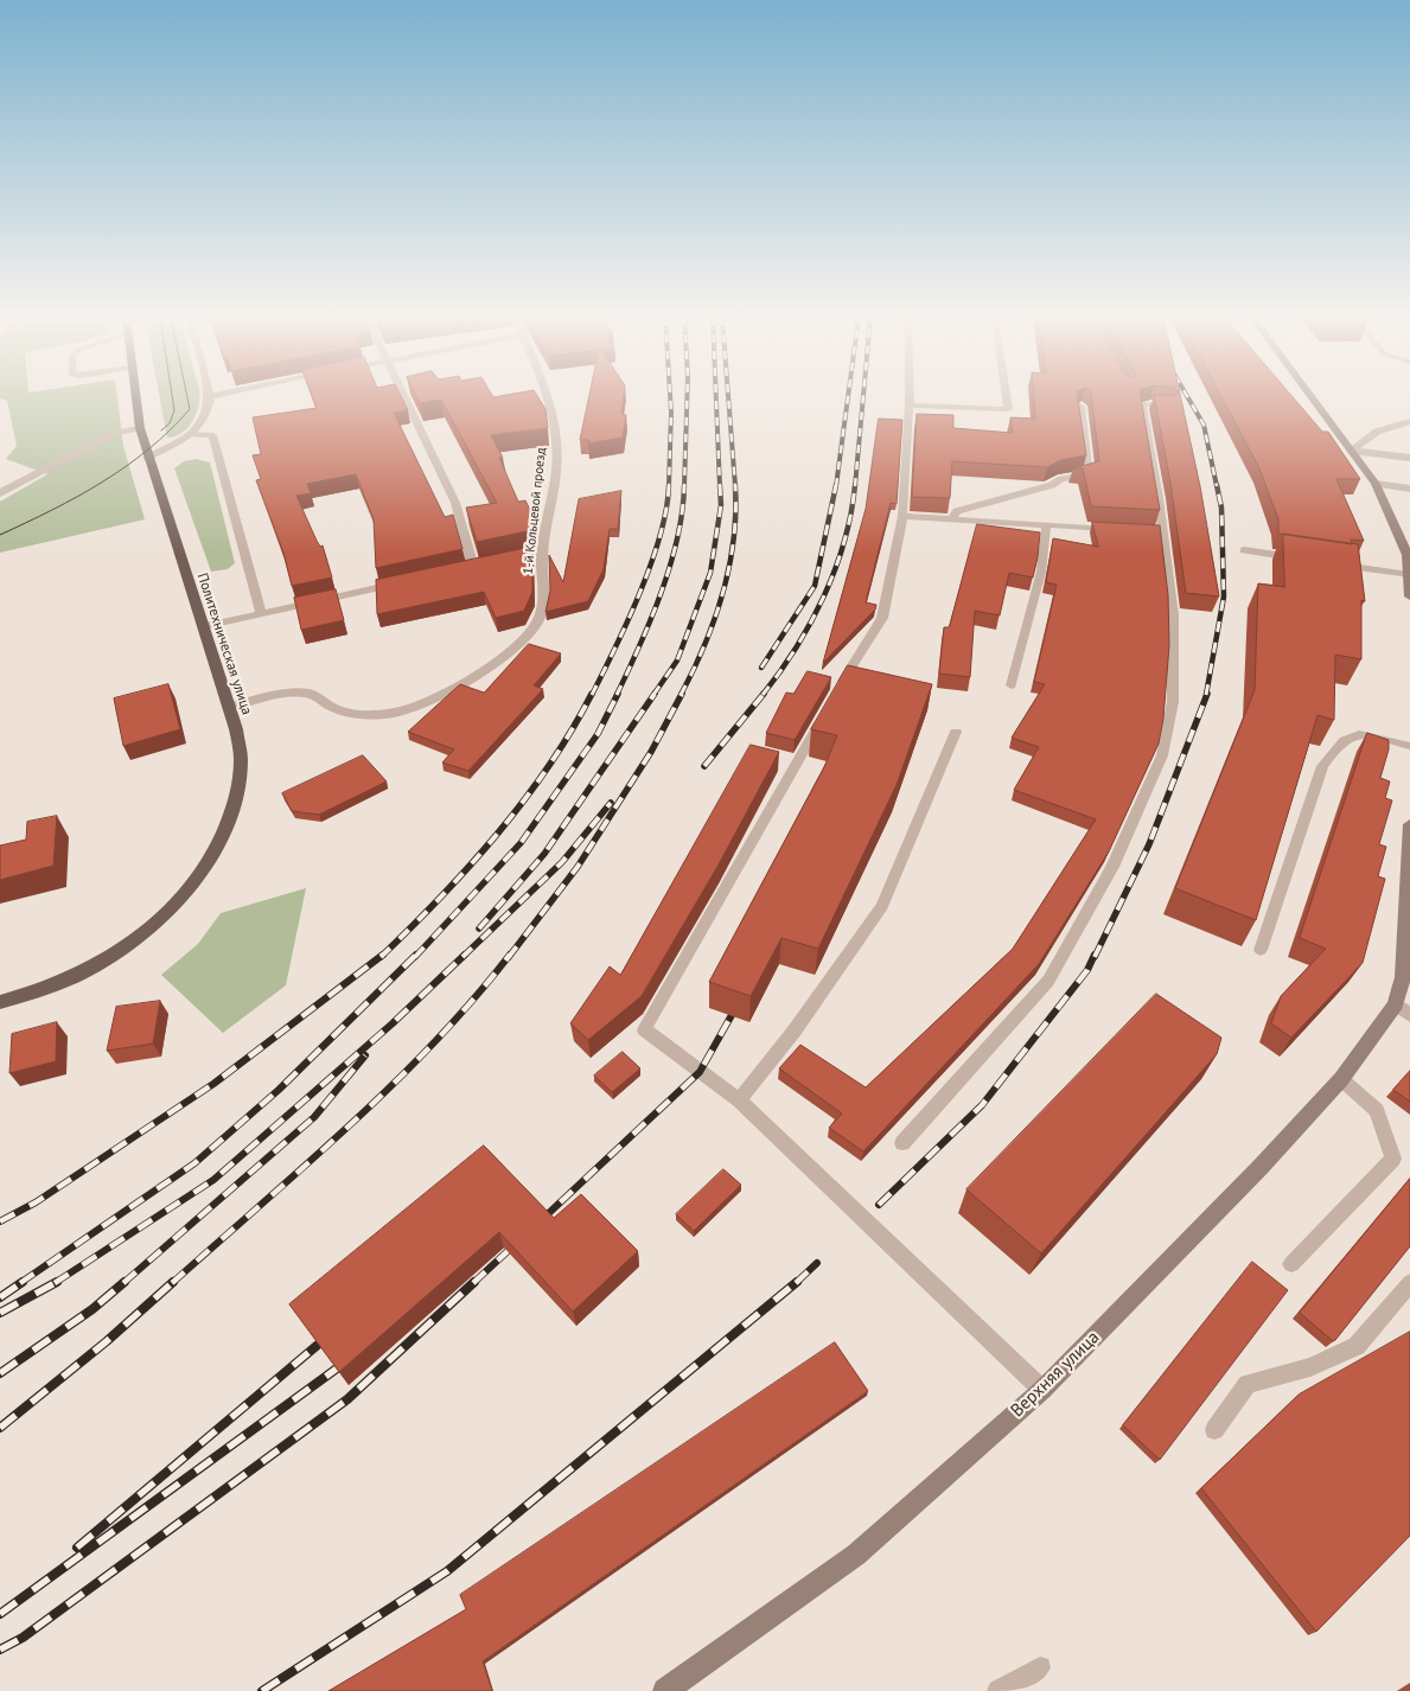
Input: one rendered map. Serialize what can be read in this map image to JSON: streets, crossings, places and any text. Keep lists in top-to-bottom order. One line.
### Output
{"streets":{"main road":["Политехническая улица","Верхняя улица"],"street":["1-й Кольцевой проезд"]},"crossings":[["1-й Кольцевой проезд","Политехническая улица"]]}
